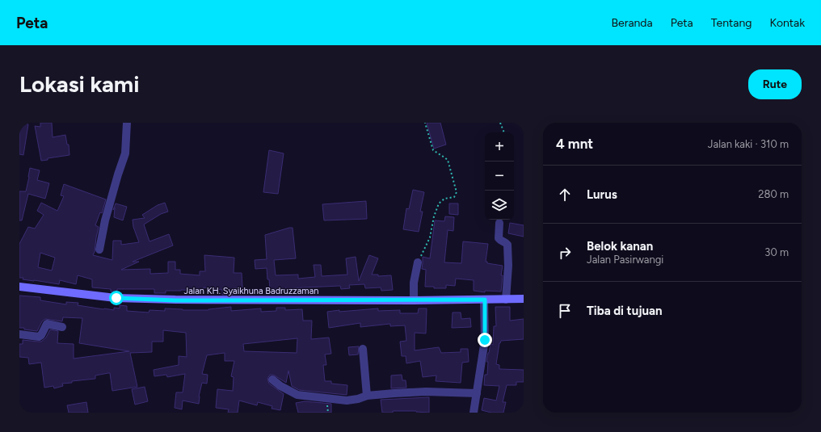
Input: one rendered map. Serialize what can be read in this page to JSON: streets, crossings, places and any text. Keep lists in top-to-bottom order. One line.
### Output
{"streets":{"main road":["Jalan KH. Syaikhuna Badruzzaman"]},"page":{"header":"Peta","nav":["Beranda","Peta","Tentang","Kontak"],"buttons":"Rute","title":"Lokasi kami","heading":["4 mnt","Jalan kaki · 310 m"],"map_buttons":["+","−"],"list":[["Lurus","280 m"],["Belok kanan","Jalan Pasirwangi","30 m"],"Tiba di tujuan"]}}
